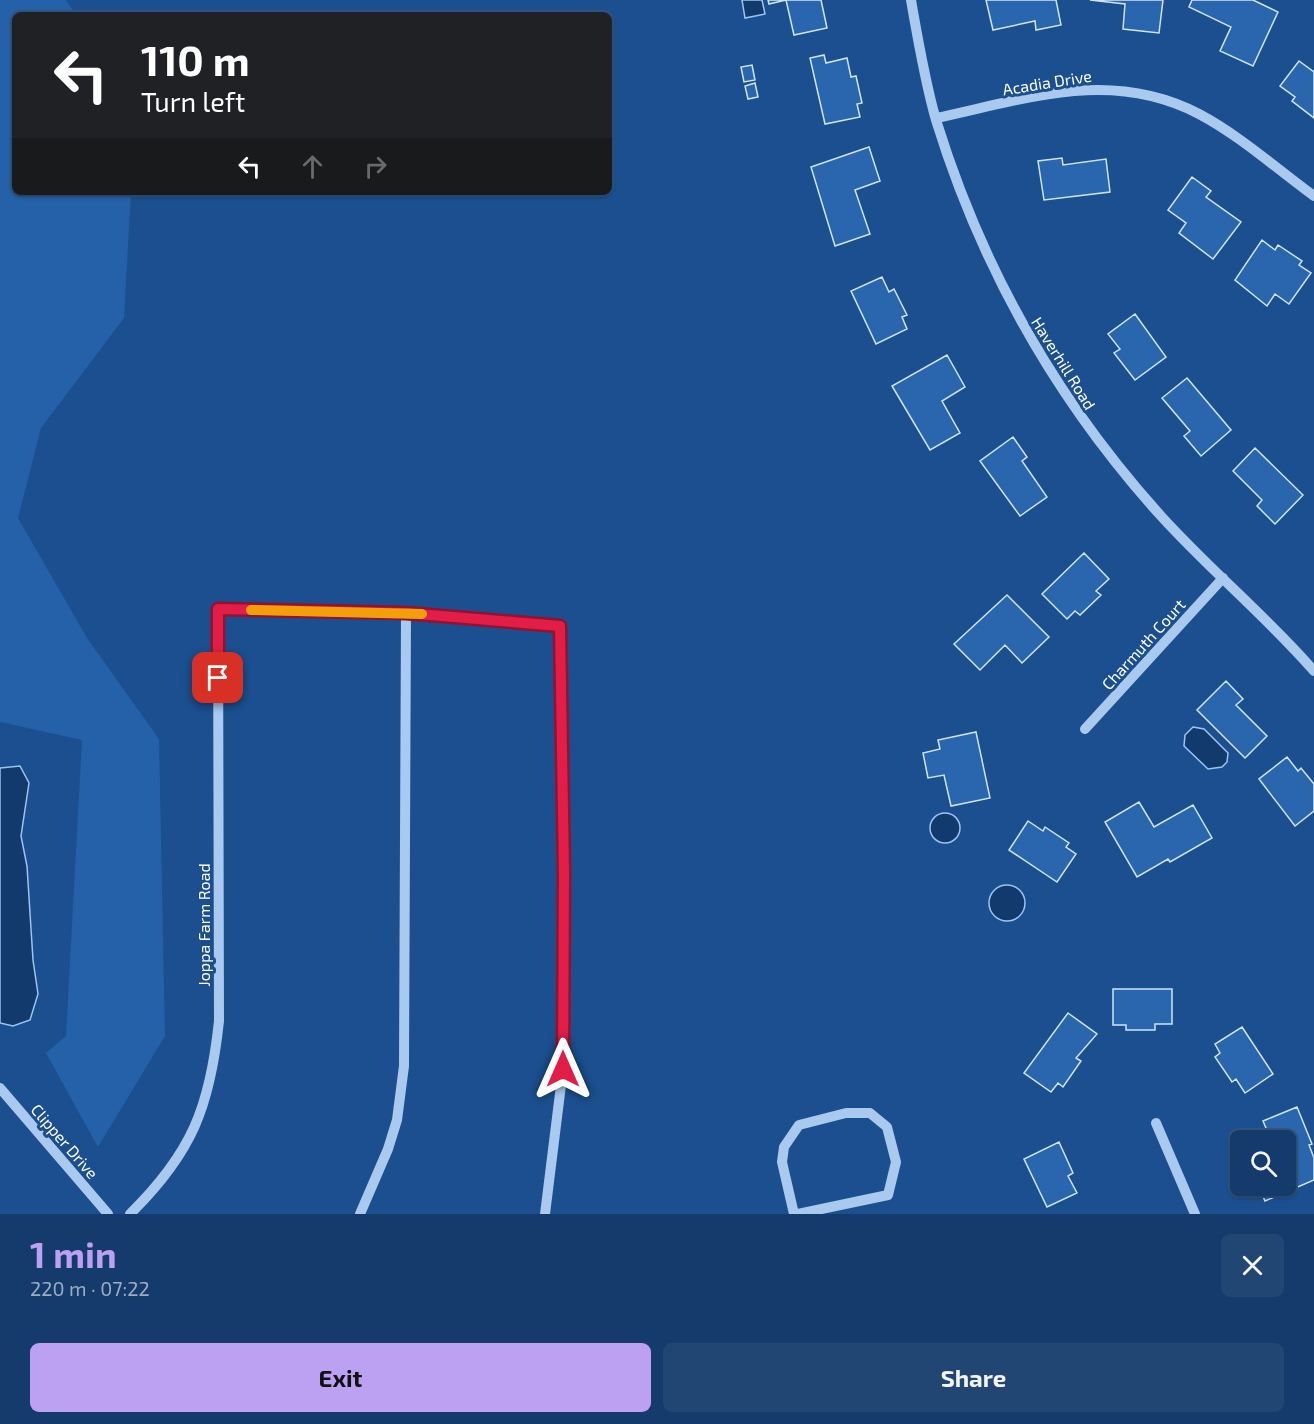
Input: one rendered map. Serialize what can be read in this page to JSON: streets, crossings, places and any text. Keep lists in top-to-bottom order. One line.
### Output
{"streets":{"street":["Acadia Drive","Haverhill Road","Charmuth Court","Joppa Farm Road","Clipper Drive"]},"crossings":[["Acadia Drive","Haverhill Road"],["Haverhill Road","Charmuth Court"]],"page":{"turn":["110 m","Turn left"],"heading":["1 min","220 m · 07:22"],"buttons":["Exit","Share"]}}
